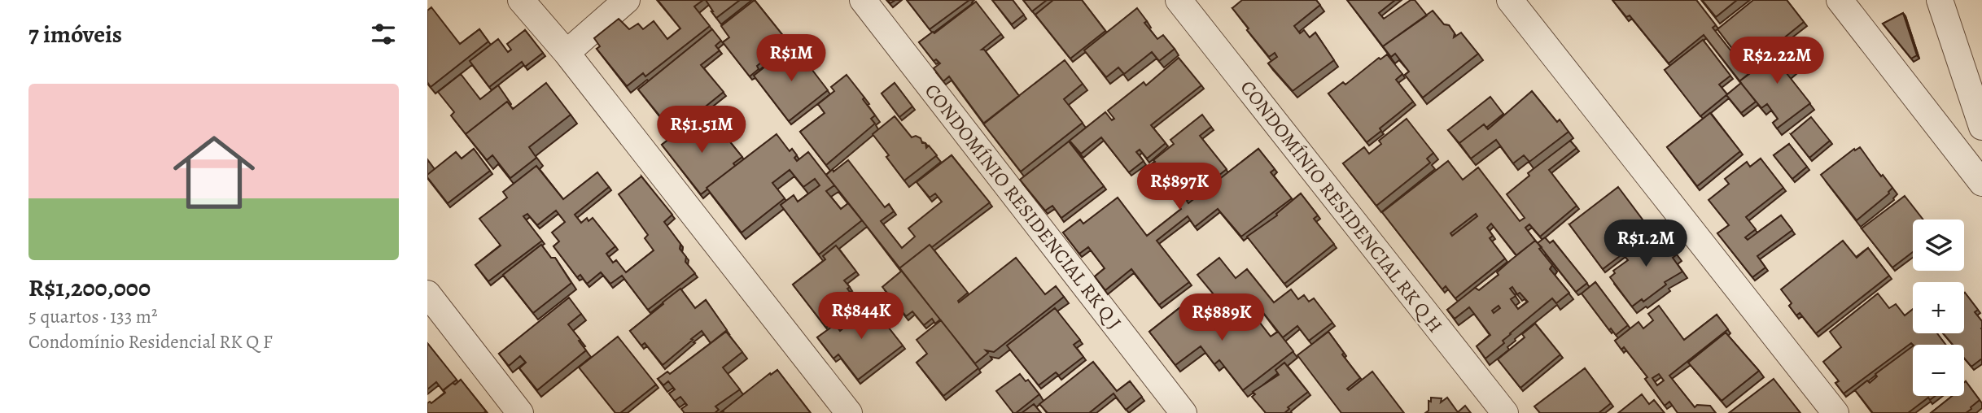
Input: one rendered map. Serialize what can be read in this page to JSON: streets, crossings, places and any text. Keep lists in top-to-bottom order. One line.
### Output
{"streets":{"street":["CONDOMÍNIO RESIDENCIAL RK Q J","CONDOMÍNIO RESIDENCIAL RK Q H"]},"page":{"heading":"7 imóveis","price":["R$1M","R$2.22M","R$1.51M","R$897K","R$1.2M","R$844K","R$889K"],"list":[{"name":"R$1,200,000","note":"5 quartos · 133 m² · Condomínio Residencial RK Q F"}],"map_buttons":["+","−"]}}
